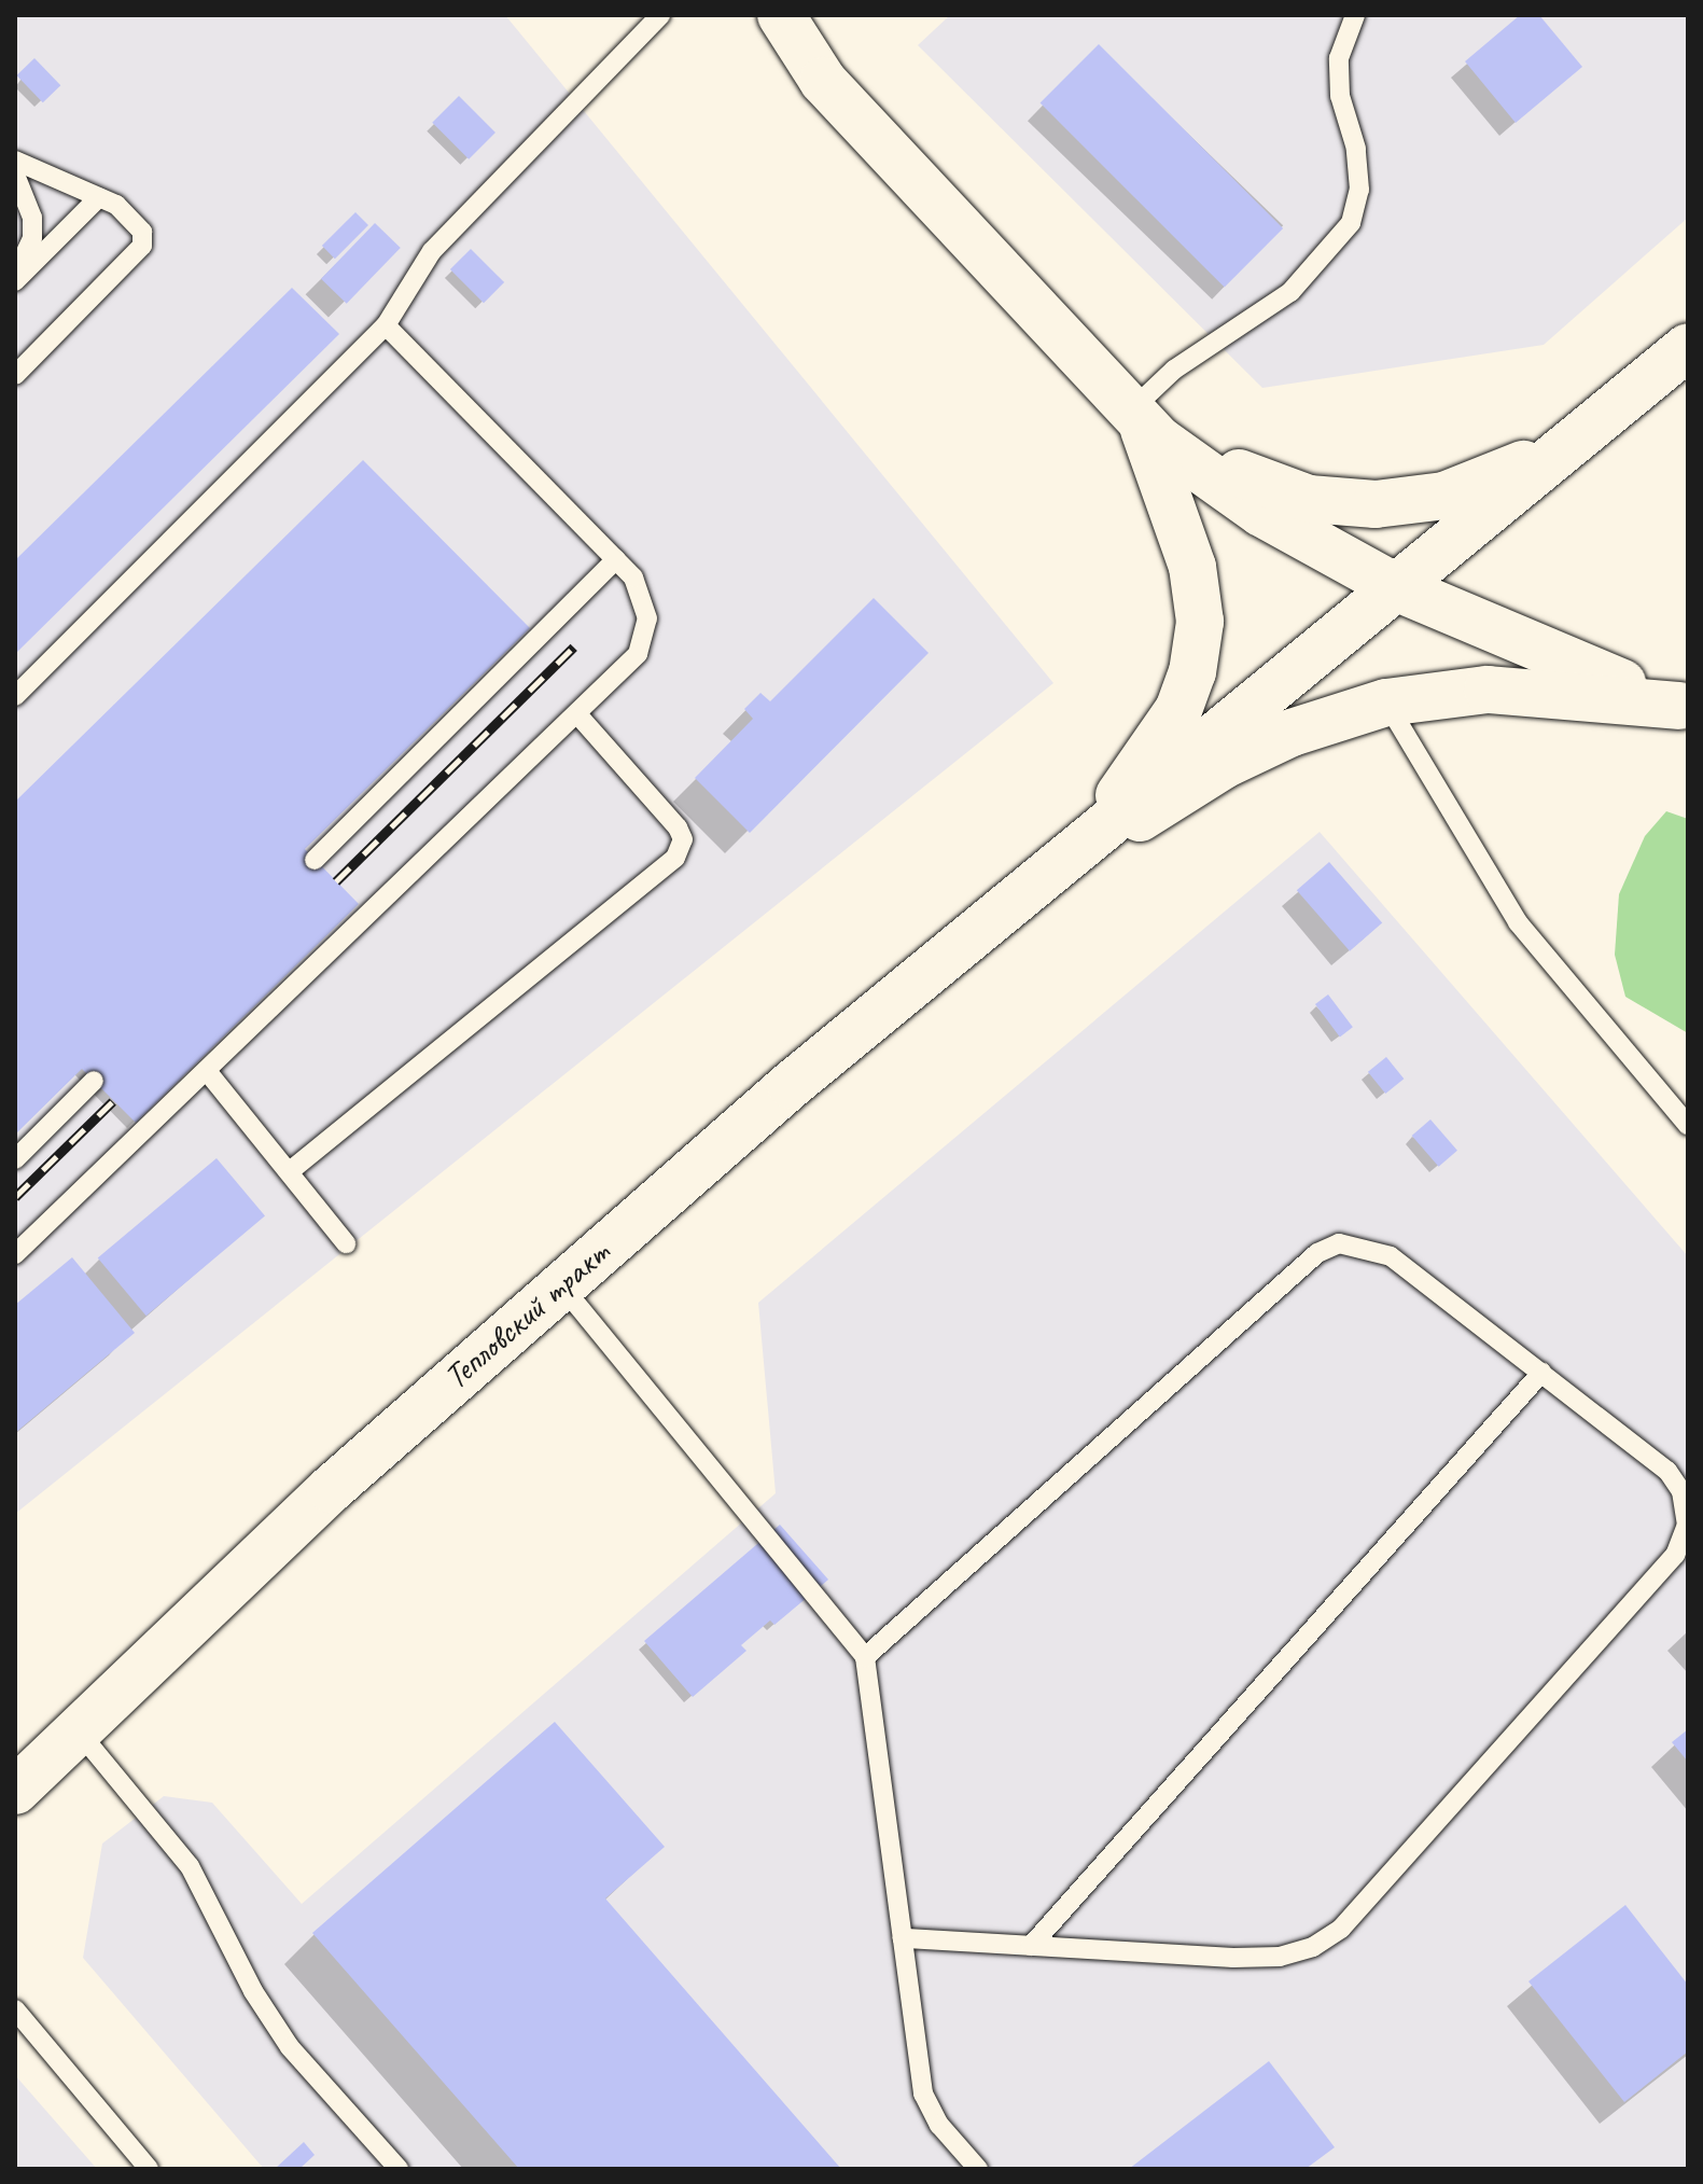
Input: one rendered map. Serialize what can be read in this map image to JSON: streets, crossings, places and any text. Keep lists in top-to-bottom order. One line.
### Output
{"streets":{"main road":["Тепловский тракт"]}}
